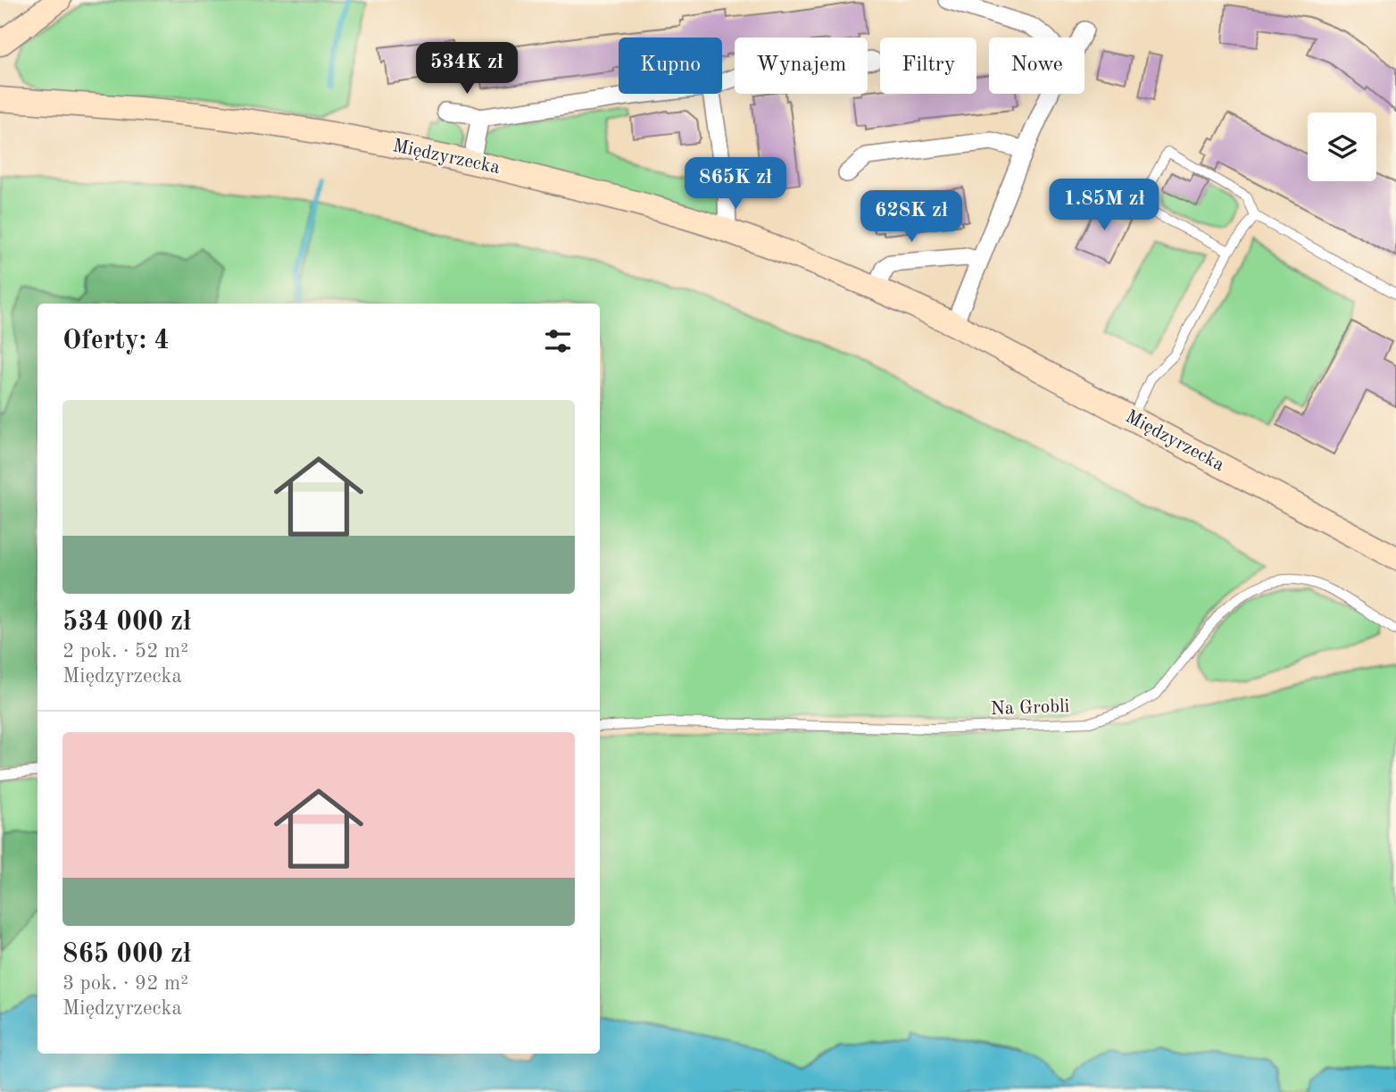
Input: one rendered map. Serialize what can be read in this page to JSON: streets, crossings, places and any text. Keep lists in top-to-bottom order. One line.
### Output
{"streets":{"street":["Międzyrzecka"],"lane":["Na Grobli"]},"page":{"chip":["Kupno","Wynajem","Filtry","Nowe"],"price":["534K zł","865K zł","1.85M zł","628K zł"],"heading":"Oferty: 4","list":[{"name":"534 000 zł","note":"2 pok. · 52 m² · Międzyrzecka"},{"name":"865 000 zł","note":"3 pok. · 92 m² · Międzyrzecka"}]}}
